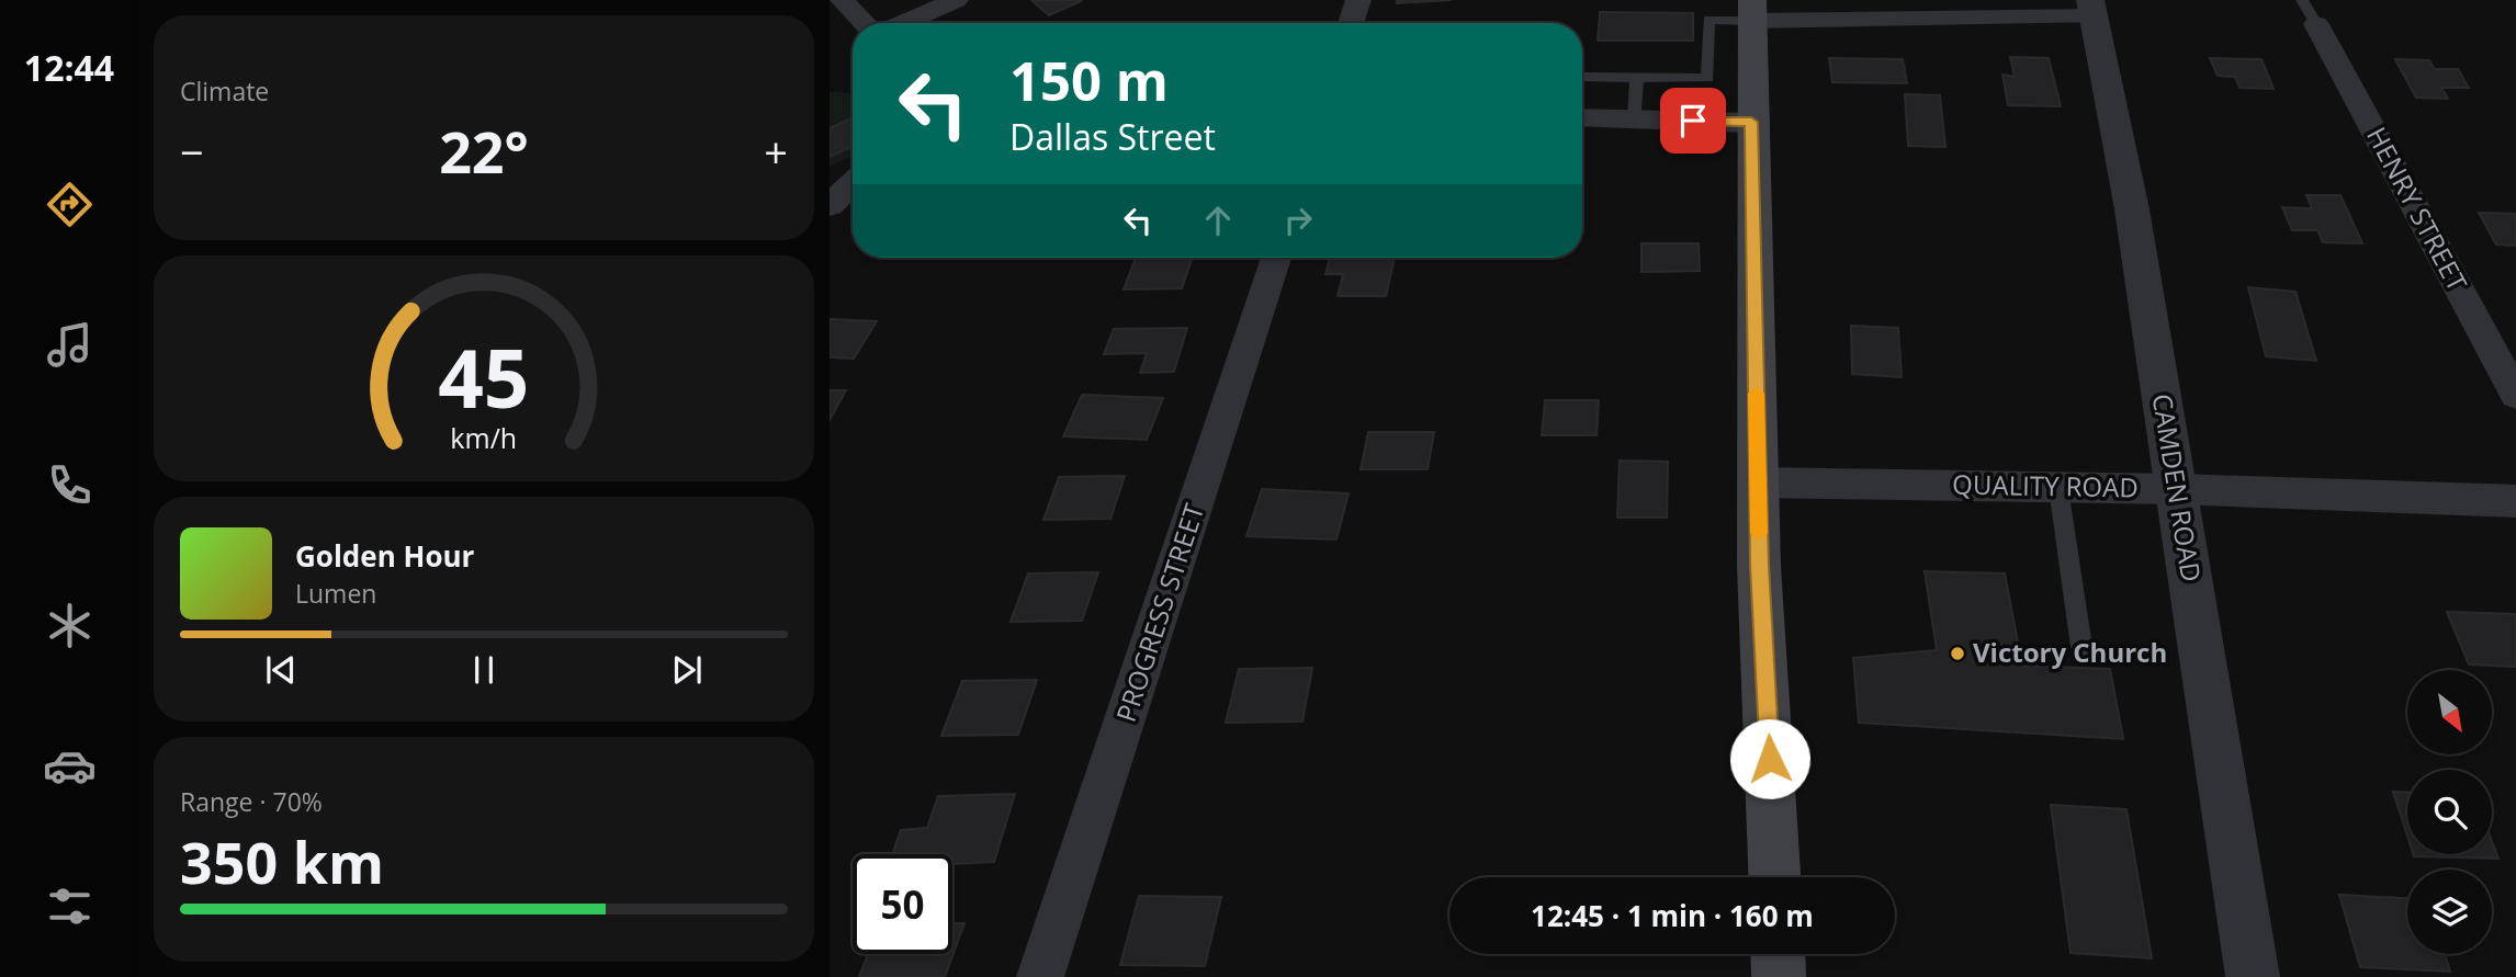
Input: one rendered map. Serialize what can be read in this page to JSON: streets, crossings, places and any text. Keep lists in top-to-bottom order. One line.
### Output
{"streets":{"street":["HENRY STREET","QUALITY ROAD","CAMDEN ROAD","PROGRESS STREET"]},"crossings":[["QUALITY ROAD","CAMDEN ROAD"]],"places":["Victory Church"],"north":"bottom right","page":{"tabs":"12:44","tile":["Climate",["Range · 70%","350 km"]],"turn":["150 m","Dallas Street"],"heat":["−","22°","+"],"song":["Golden Hour","Lumen"],"limit":"50","trip":"12:45 · 1 min · 160 m","gauge":["45","km/h"]}}
